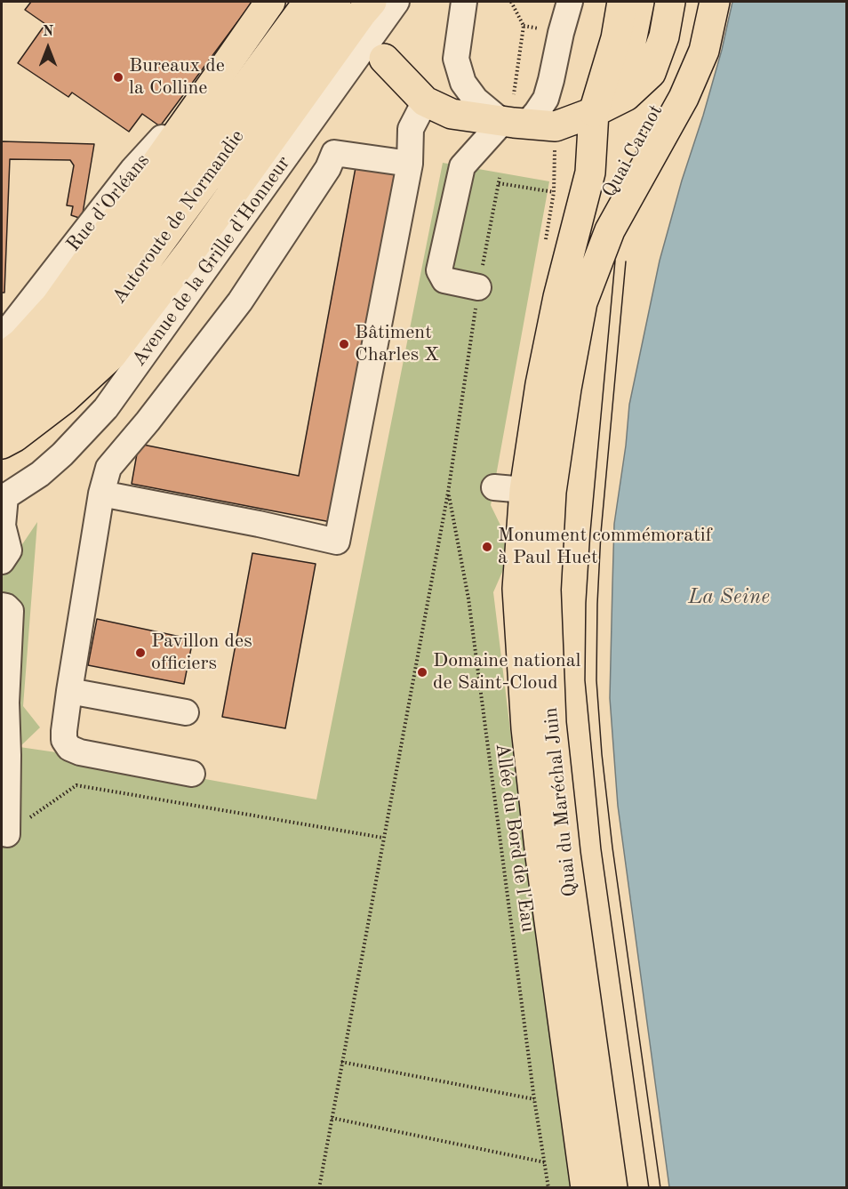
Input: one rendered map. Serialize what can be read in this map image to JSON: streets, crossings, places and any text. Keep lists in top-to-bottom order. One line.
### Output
{"streets":{"main road":["Quai Carnot","Autoroute de Normandie","Quai du Maréchal Juin"],"street":["Rue d'Orléans","Avenue de la Grille d'Honneur"],"path":["Allée du Bord de l'Eau"]},"crossings":[["Quai Carnot","Quai du Maréchal Juin"]],"water":["La Seine"],"places":["Bureaux de la Colline","Bâtiment Charles X","Monument commémoratif à Paul Huet","Pavillon des officiers","Domaine national de Saint-Cloud"],"north":"top"}
